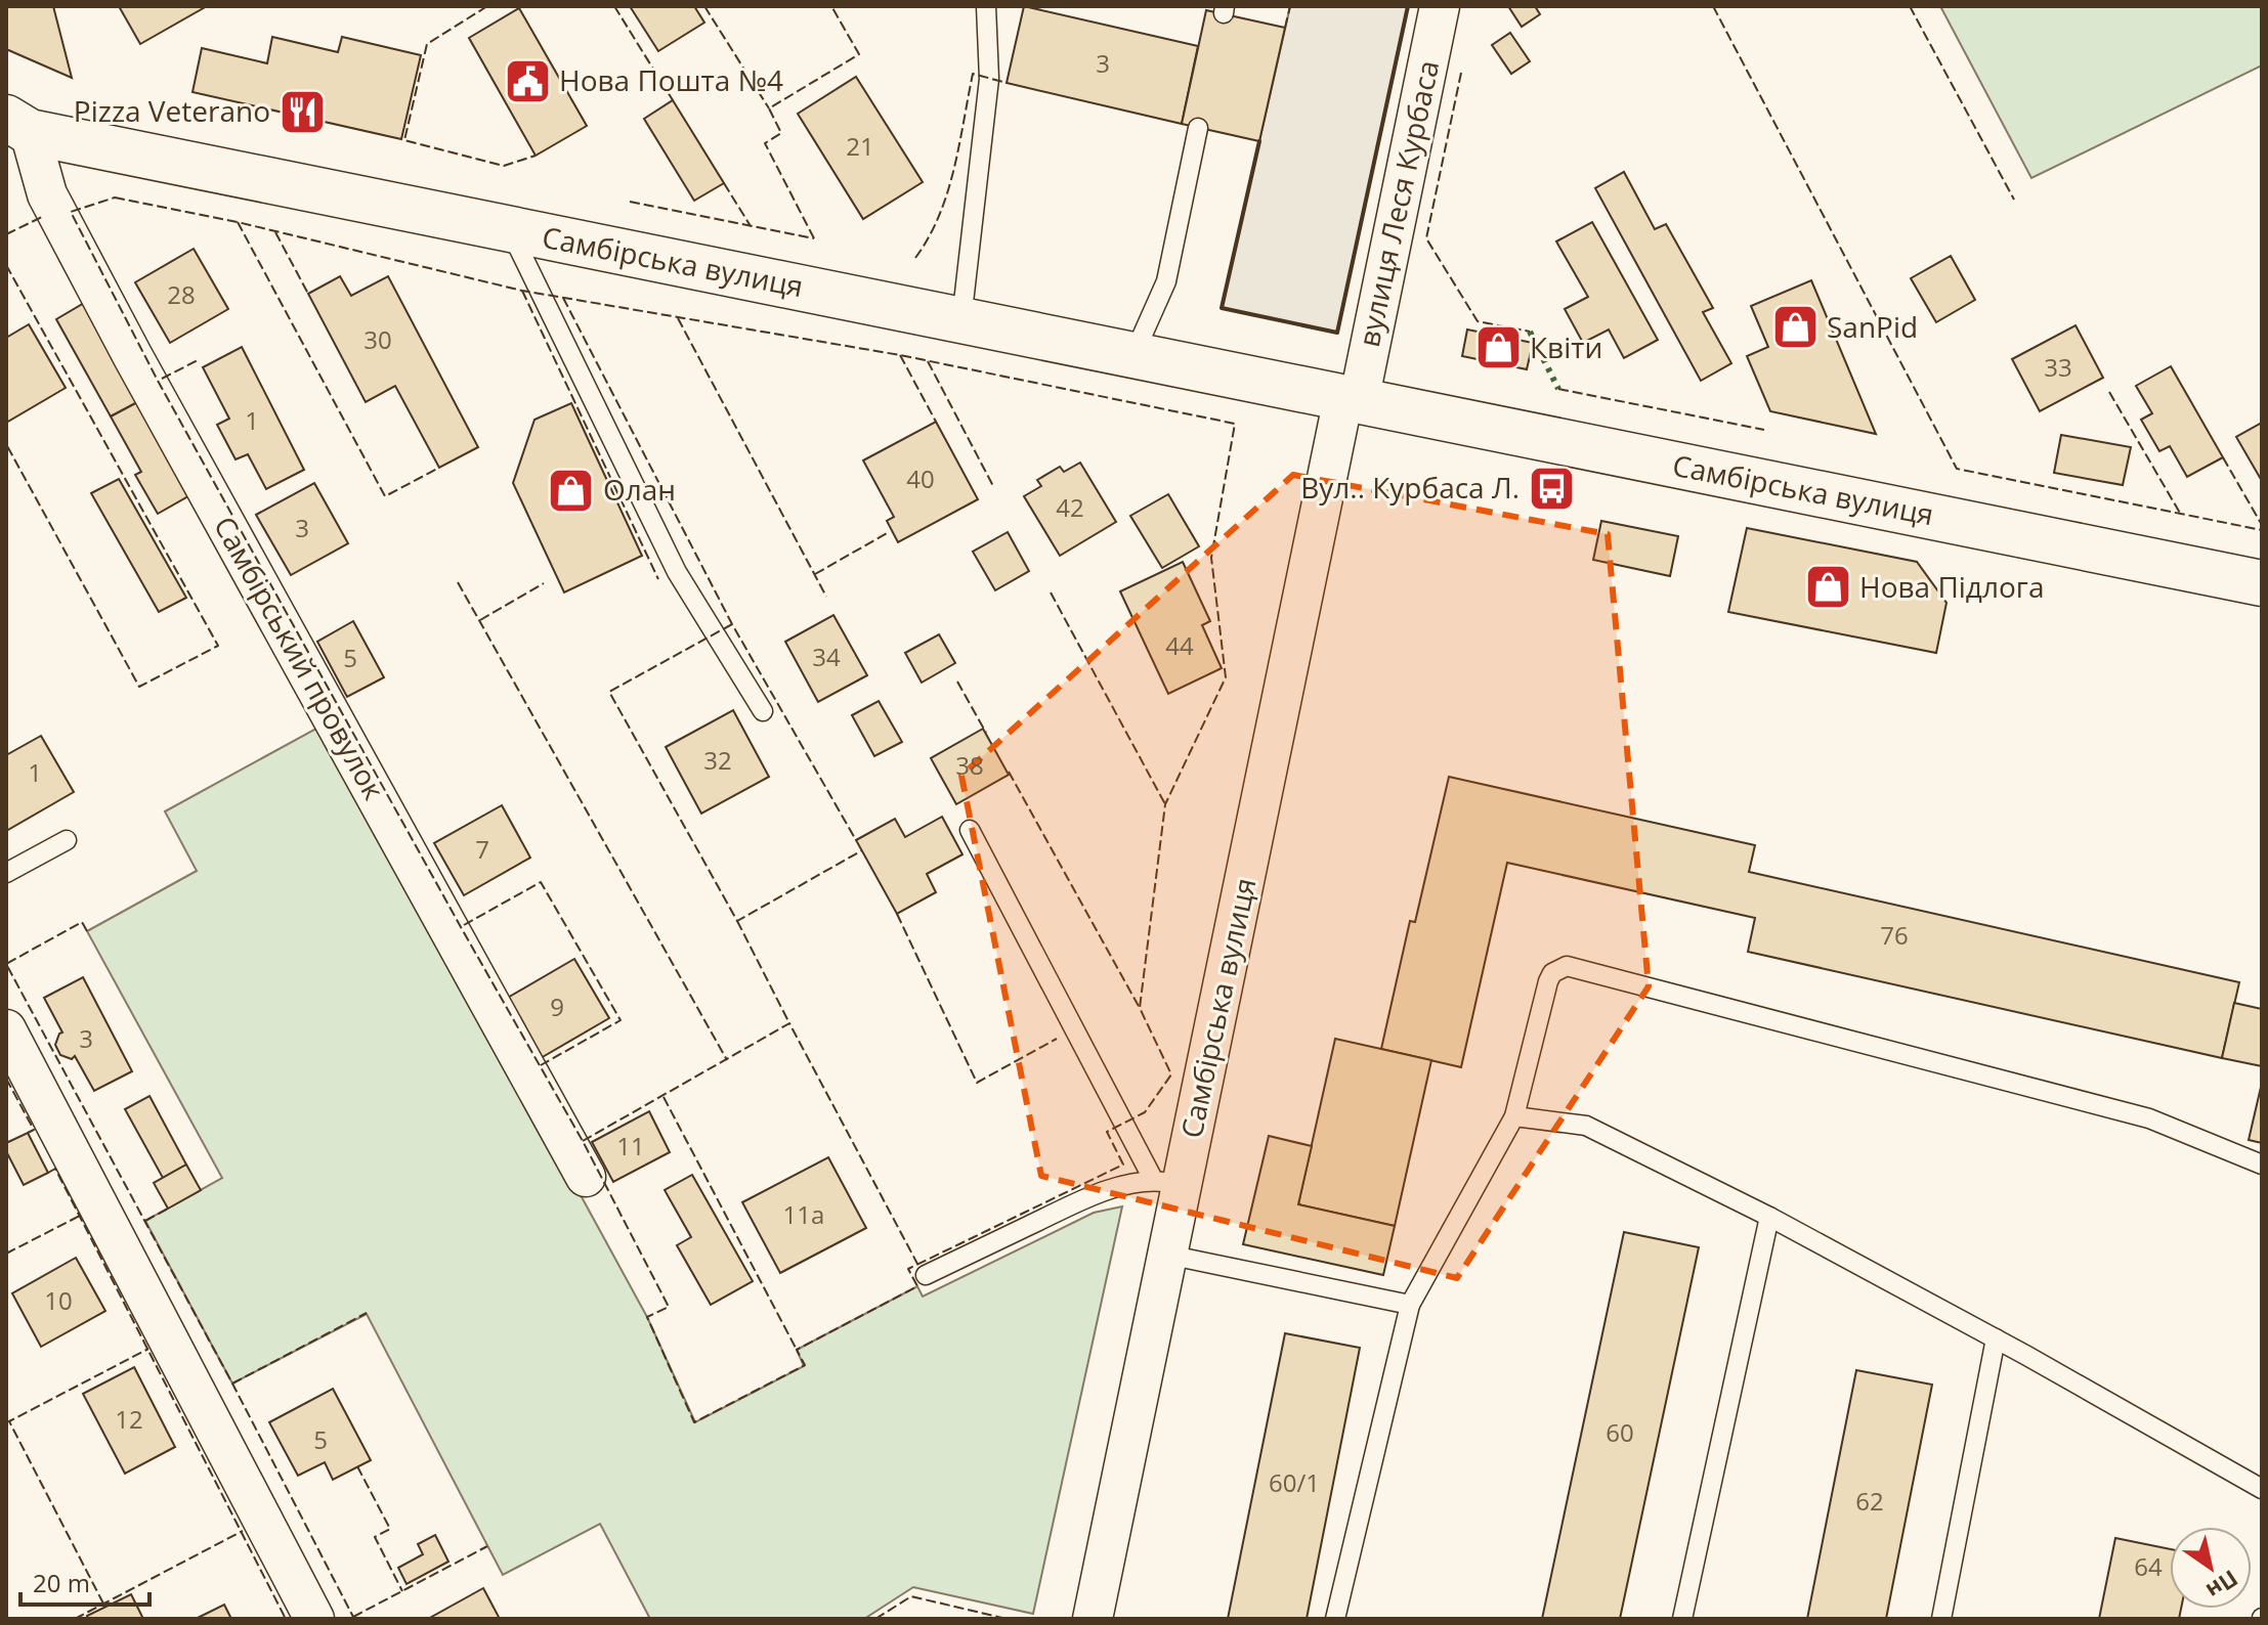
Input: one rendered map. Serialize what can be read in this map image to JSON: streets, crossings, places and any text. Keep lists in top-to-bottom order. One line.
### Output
{"streets":{"main road":["Самбірська вулиця"],"street":["вулиця Леся Курбаса","Самбірський провулок"]},"crossings":[["вулиця Леся Курбаса","Самбірська вулиця"],["Самбірська вулиця","Самбірський провулок"]],"places":{"public building":["Нова Пошта №4"],"restaurant":["Pizza Veterano"],"shop":["SanPid","Квіти","Олан","Нова Підлога"],"bus stop":["Вул.. Курбаса Л."]},"house_numbers":["3","21","28","30","33","1","40","42","3","44","34","5","32","38","1","7","76","9","3","11","11а","10","12","60","5","60/1","62","64"],"scale_bar":"20 m","north":"bottom right"}
